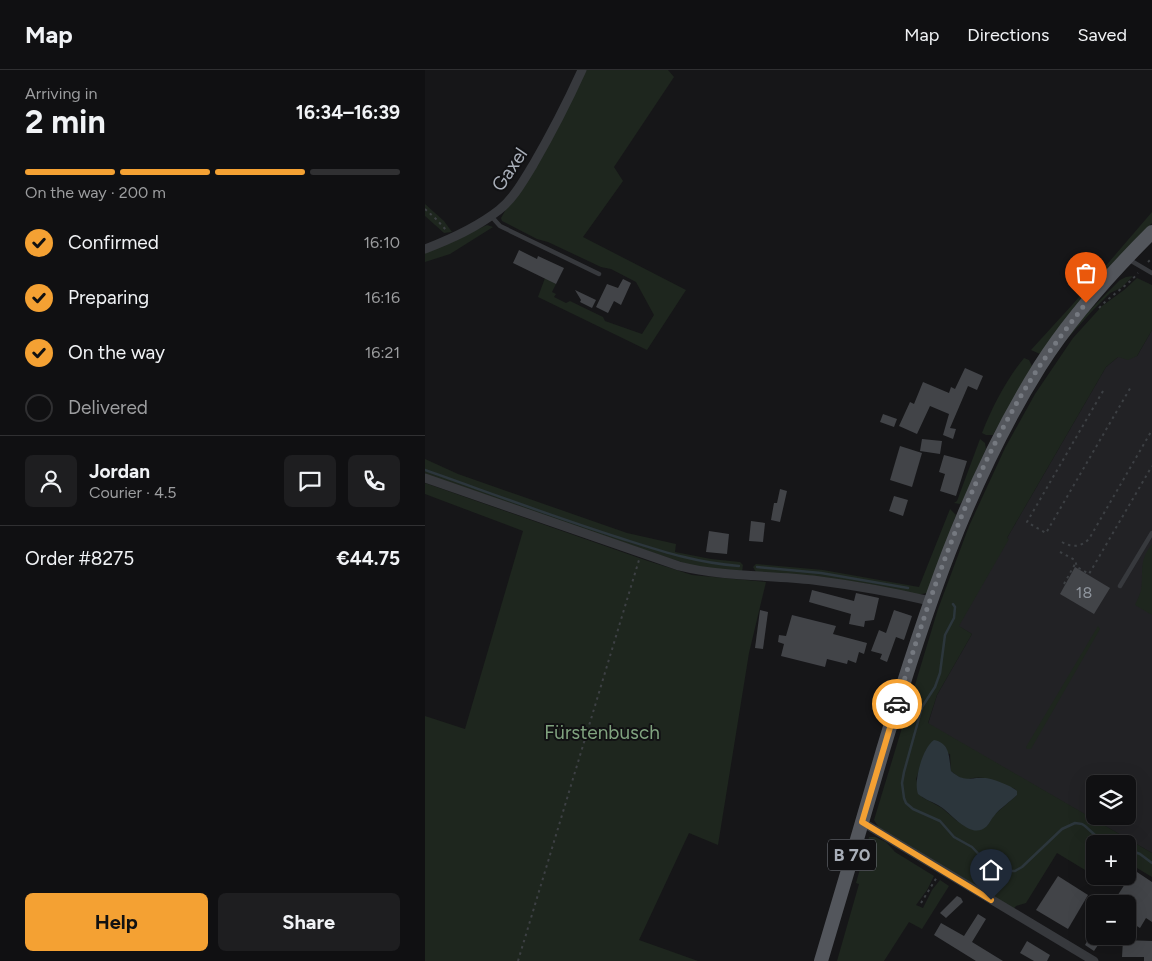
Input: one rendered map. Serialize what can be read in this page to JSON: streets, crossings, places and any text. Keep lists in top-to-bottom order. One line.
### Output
{"streets":{"main road":["B 70"],"street":["Gaxel"]},"parks":["Fürstenbusch"],"house_numbers":["18"],"page":{"header":"Map","nav":["Map","Directions","Saved"],"heading":["2 min","Arriving in","16:34–16:39"],"panel":["Jordan","Courier · 4.5","Order #8275","€44.75"],"bar":"On the way · 200 m","list":[["Confirmed","16:10"],["Preparing","16:16"],["On the way","16:21"],"Delivered"],"map_buttons":["+","−"],"buttons":["Help","Share"]}}
